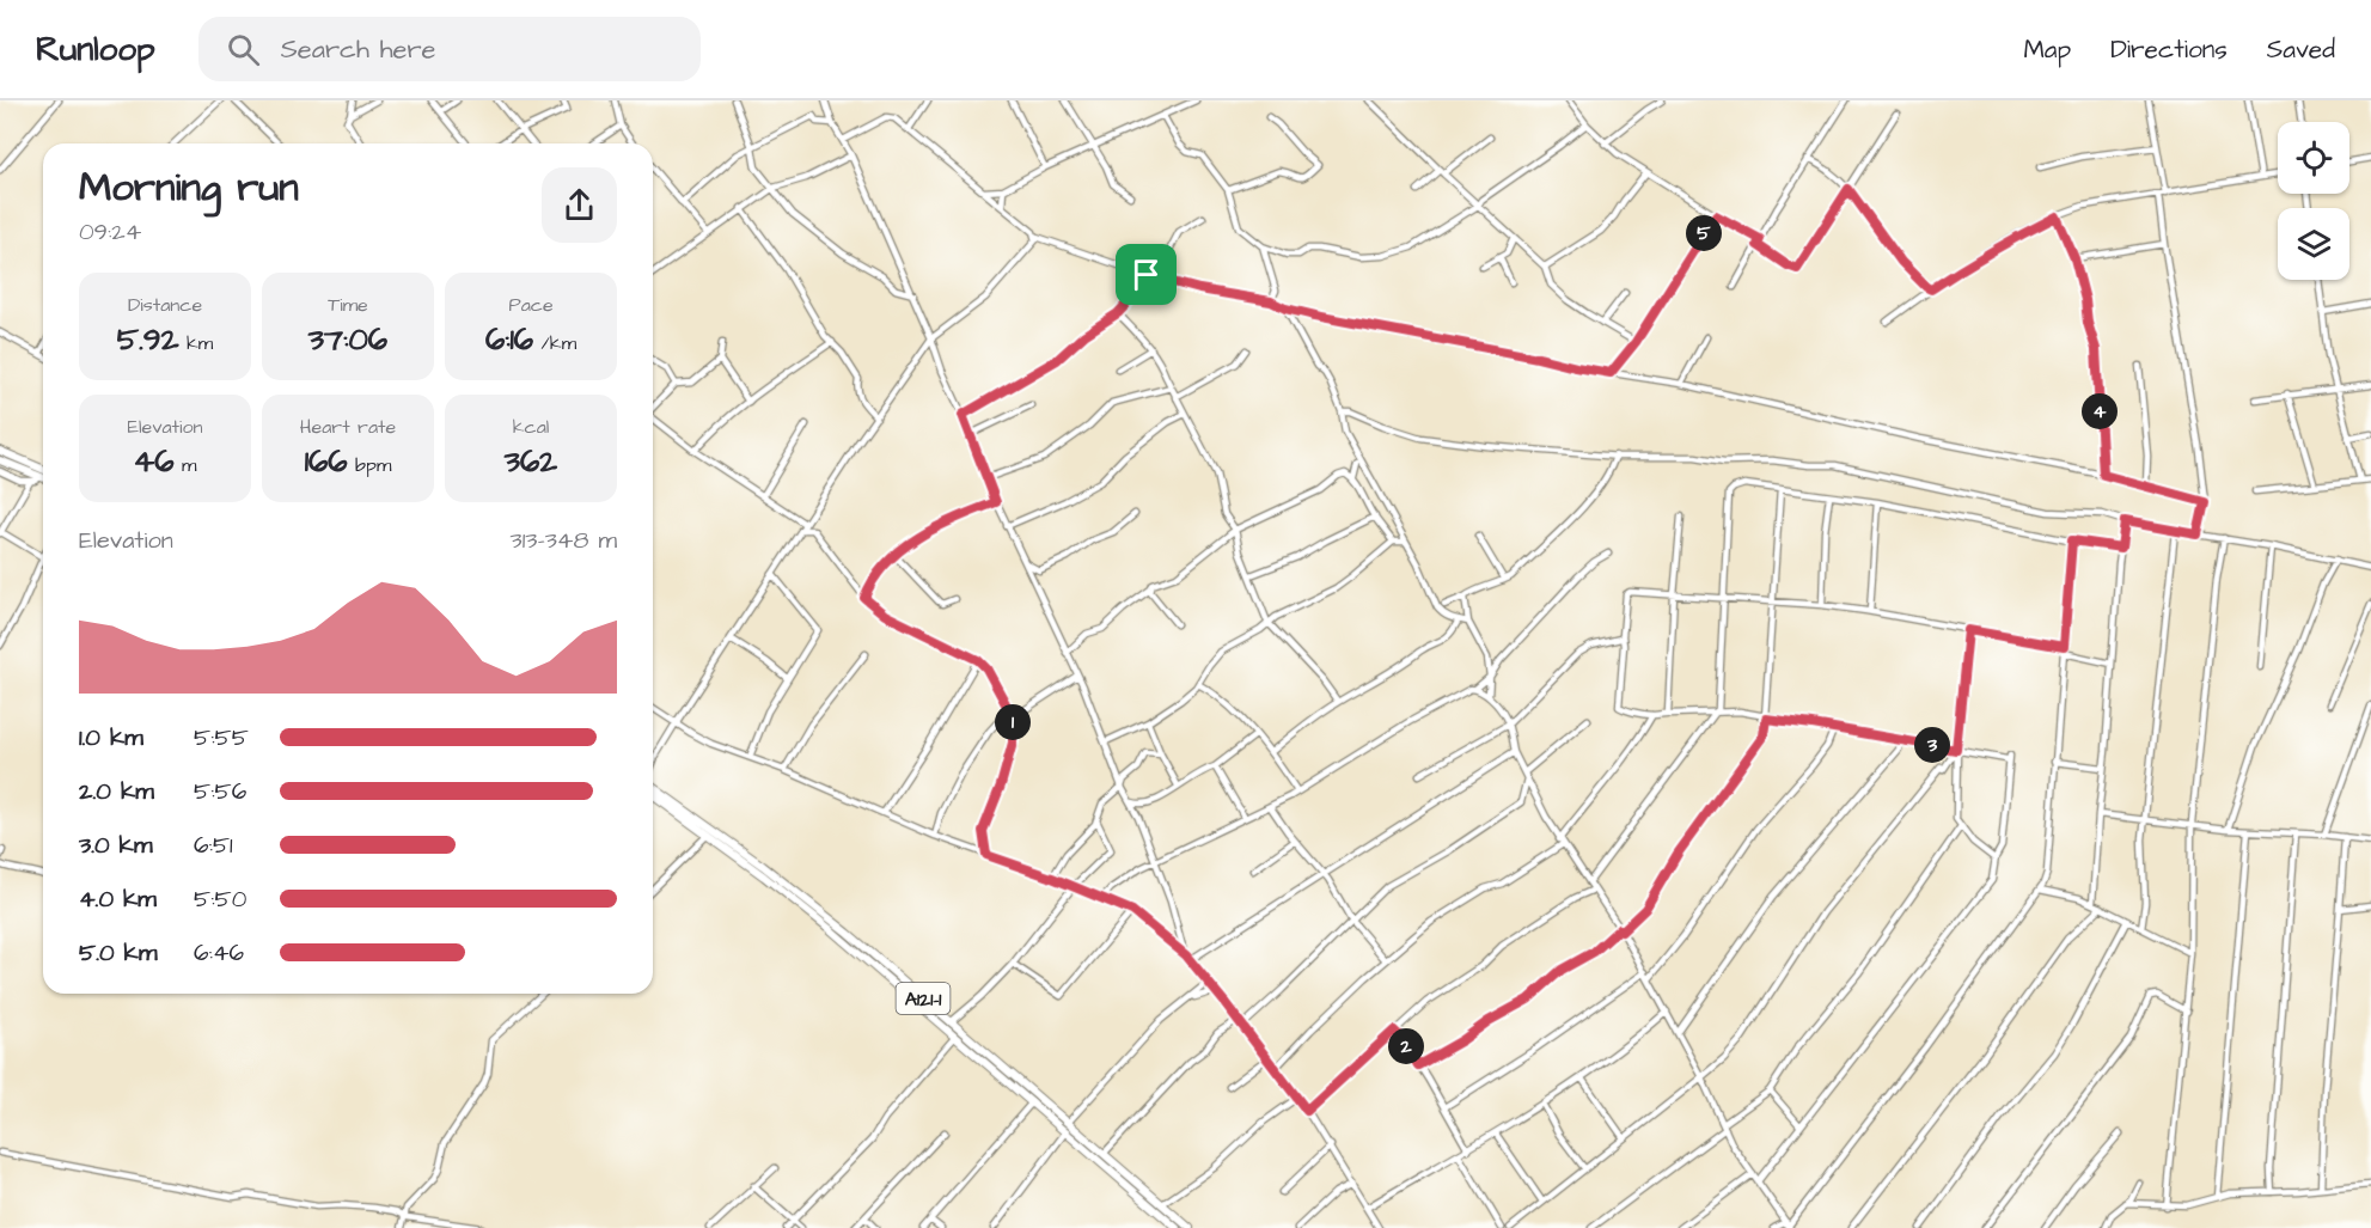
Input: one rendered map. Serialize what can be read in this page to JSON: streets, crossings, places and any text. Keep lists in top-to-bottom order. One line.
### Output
{"streets":{"highway":["A121-1"]},"page":{"header":"Runloop","search":"Search here","nav":["Map","Directions","Saved"],"heading":["Morning run","09:24"],"pins":["5","4","1","3","2"],"stats":[["Distance","5.92 km"],["Time","37:06"],["Pace","6:16 /km"],["Elevation","46 m"],["Heart rate","166 bpm"],["kcal","362"]],"chart":["Elevation","313–348 m"],"list":[{"name":"1.0 km","note":"5:55"},{"name":"2.0 km","note":"5:56"},{"name":"3.0 km","note":"6:51"},{"name":"4.0 km","note":"5:50"},{"name":"5.0 km","note":"6:46"}]}}
